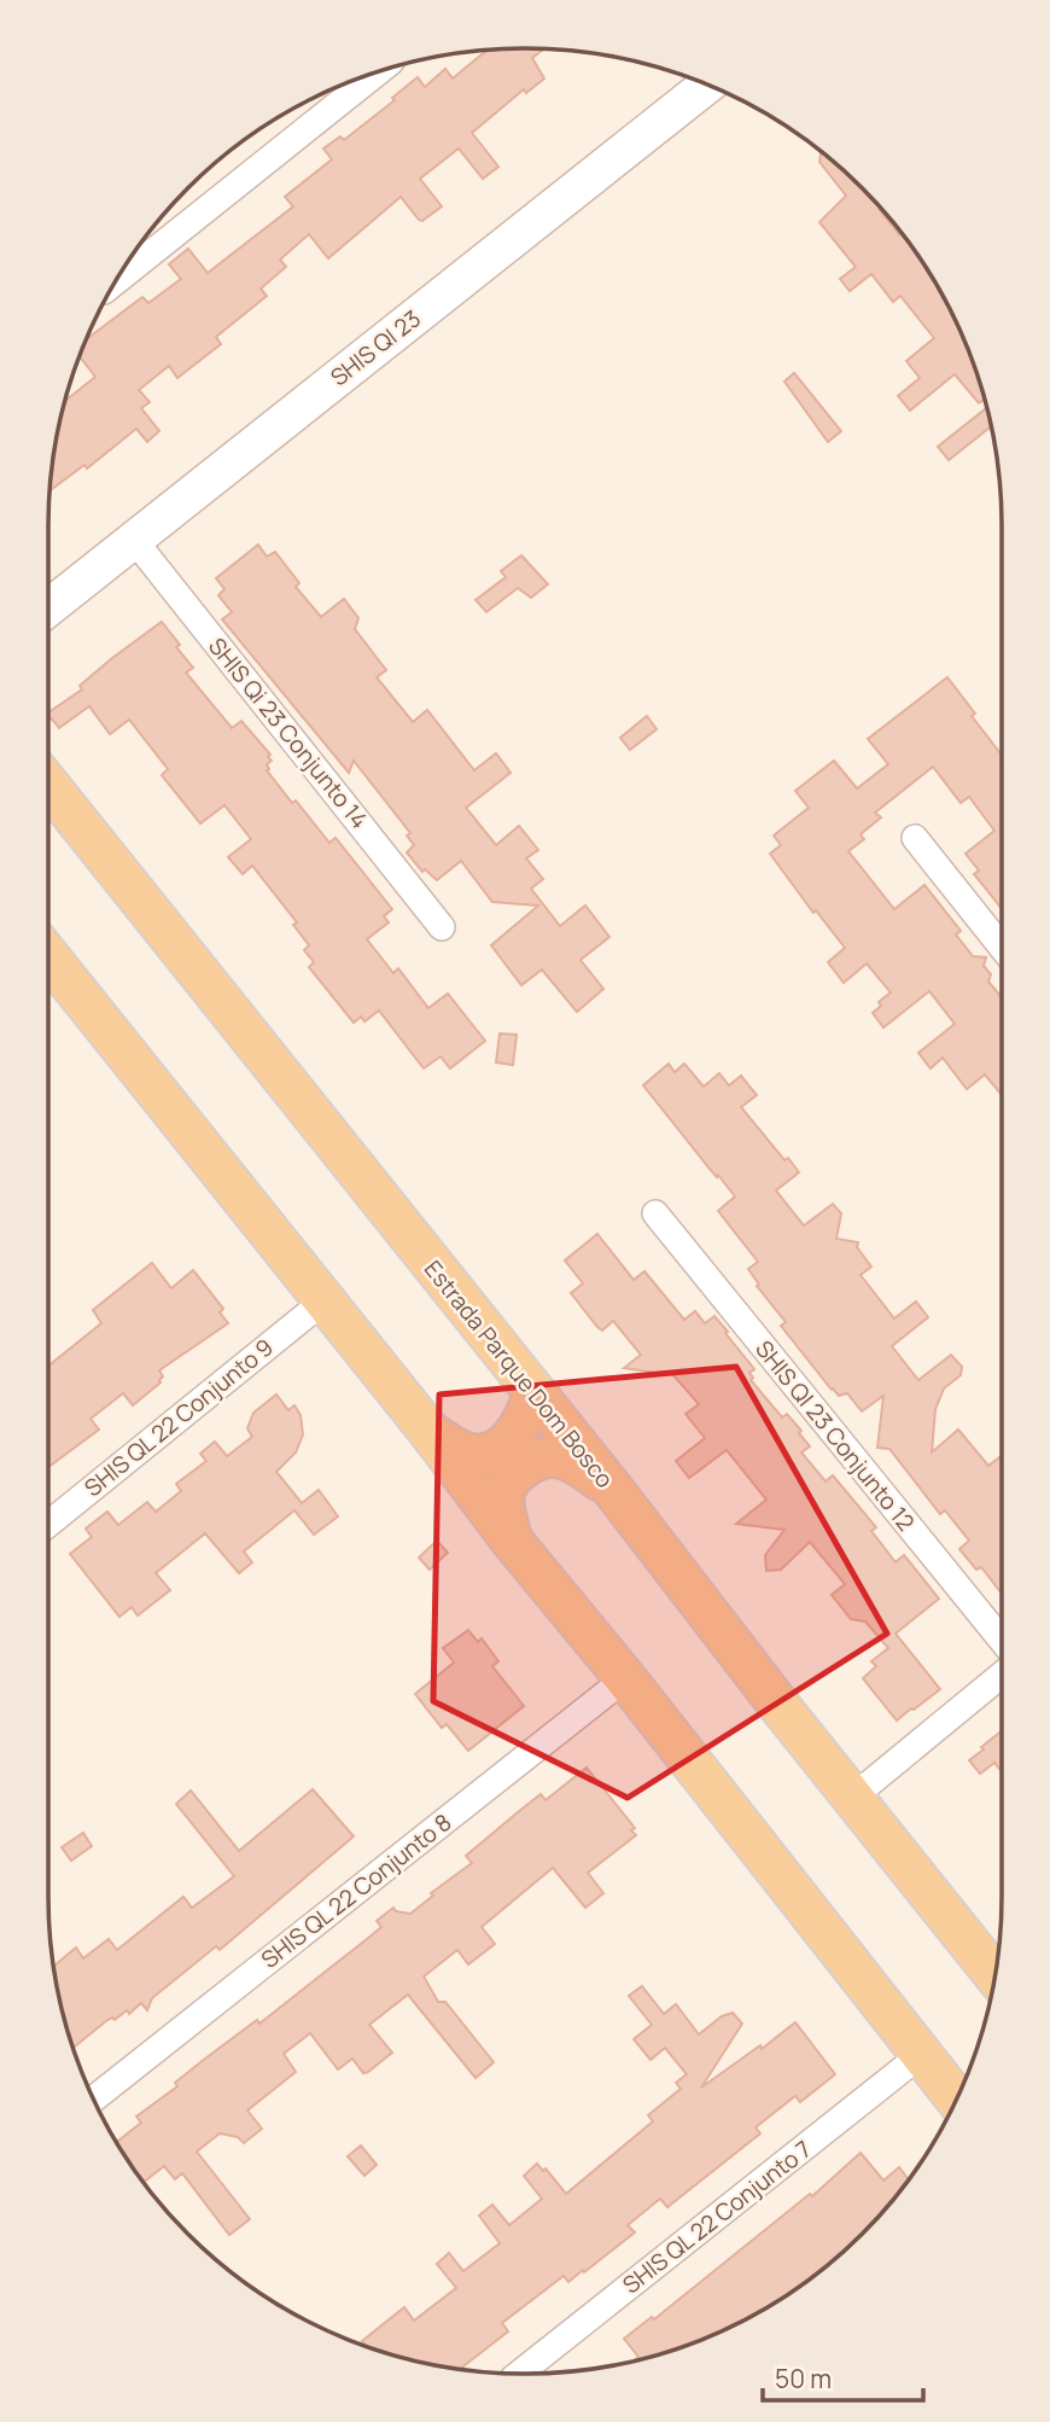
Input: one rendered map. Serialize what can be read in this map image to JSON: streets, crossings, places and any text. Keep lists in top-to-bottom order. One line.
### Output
{"streets":{"main road":["Estrada Parque Dom Bosco"],"street":["SHIS QI 23","SHIS Qi 23 Conjunto 14","SHIS QL 22 Conjunto 9","SHIS QI 23 Conjunto 12","SHIS QL 22 Conjunto 8","SHIS QL 22 Conjunto 7"]},"crossings":[["SHIS QI 23","SHIS Qi 23 Conjunto 14"]],"scale_bar":"50 m"}
